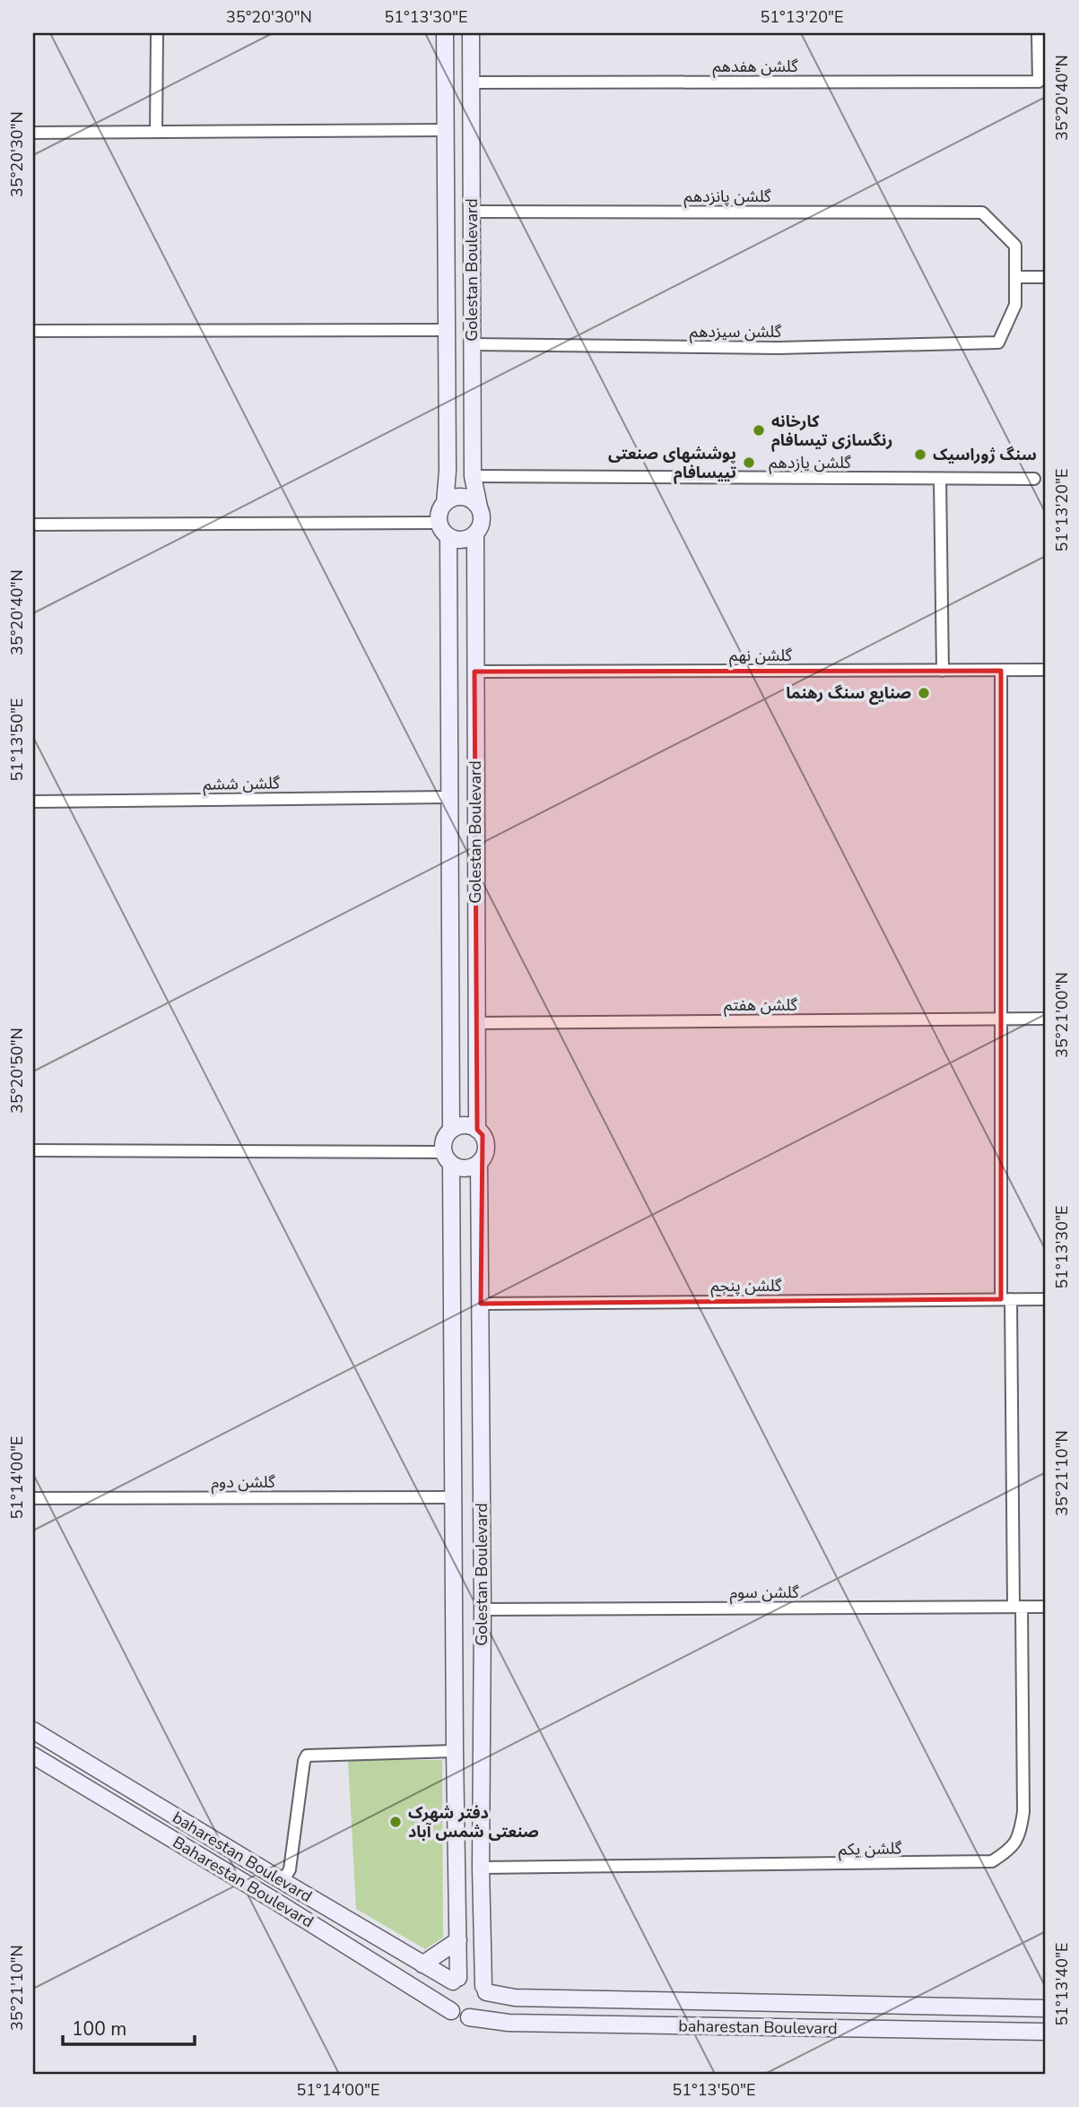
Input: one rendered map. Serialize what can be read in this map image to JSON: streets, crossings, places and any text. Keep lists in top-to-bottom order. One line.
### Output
{"streets":{"street":["گلشن هفدهم","گلشن پانزدهم","Golestan Boulevard","گلشن سیزدهم","گلشن یازدهم","گلشن نهم","گلشن ششم","گلشن هفتم","گلشن پنجم","گلشن دوم","گلشن سوم","گلشن یکم","baharestan Boulevard","Baharestan Boulevard"]},"crossings":[["گلشن هفدهم","Golestan Boulevard"],["گلشن پانزدهم","Golestan Boulevard"],["گلشن پانزدهم","گلشن سیزدهم"],["Golestan Boulevard","گلشن سیزدهم"],["Golestan Boulevard","گلشن یازدهم"],["Golestan Boulevard","گلشن نهم"],["Golestan Boulevard","گلشن ششم"],["Golestan Boulevard","گلشن هفتم"],["Golestan Boulevard","گلشن پنجم"],["Golestan Boulevard","گلشن دوم"],["Golestan Boulevard","گلشن سوم"],["Golestan Boulevard","گلشن یکم"],["Golestan Boulevard","baharestan Boulevard"],["Golestan Boulevard","Baharestan Boulevard"],["گلشن نهم","گلشن یکم"],["گلشن هفتم","گلشن یکم"],["گلشن پنجم","گلشن یکم"],["گلشن سوم","گلشن یکم"],["baharestan Boulevard","Baharestan Boulevard"]],"places":["کارخانه رنگسازی تیسافام","سنگ ژوراسیک","پوششهای صنعتی تییسافام","صنایع سنگ رهنما","دفتر شهرک صنعتی شمس آباد"],"scale_bar":"100 m","coordinates":["35°20'30\"N","51°13'30\"E","51°13'20\"E","35°20'40\"N","51°13'50\"E","35°21'00\"N","35°20'50\"N","35°21'10\"N","51°14'00\"E","51°13'40\"E"]}
